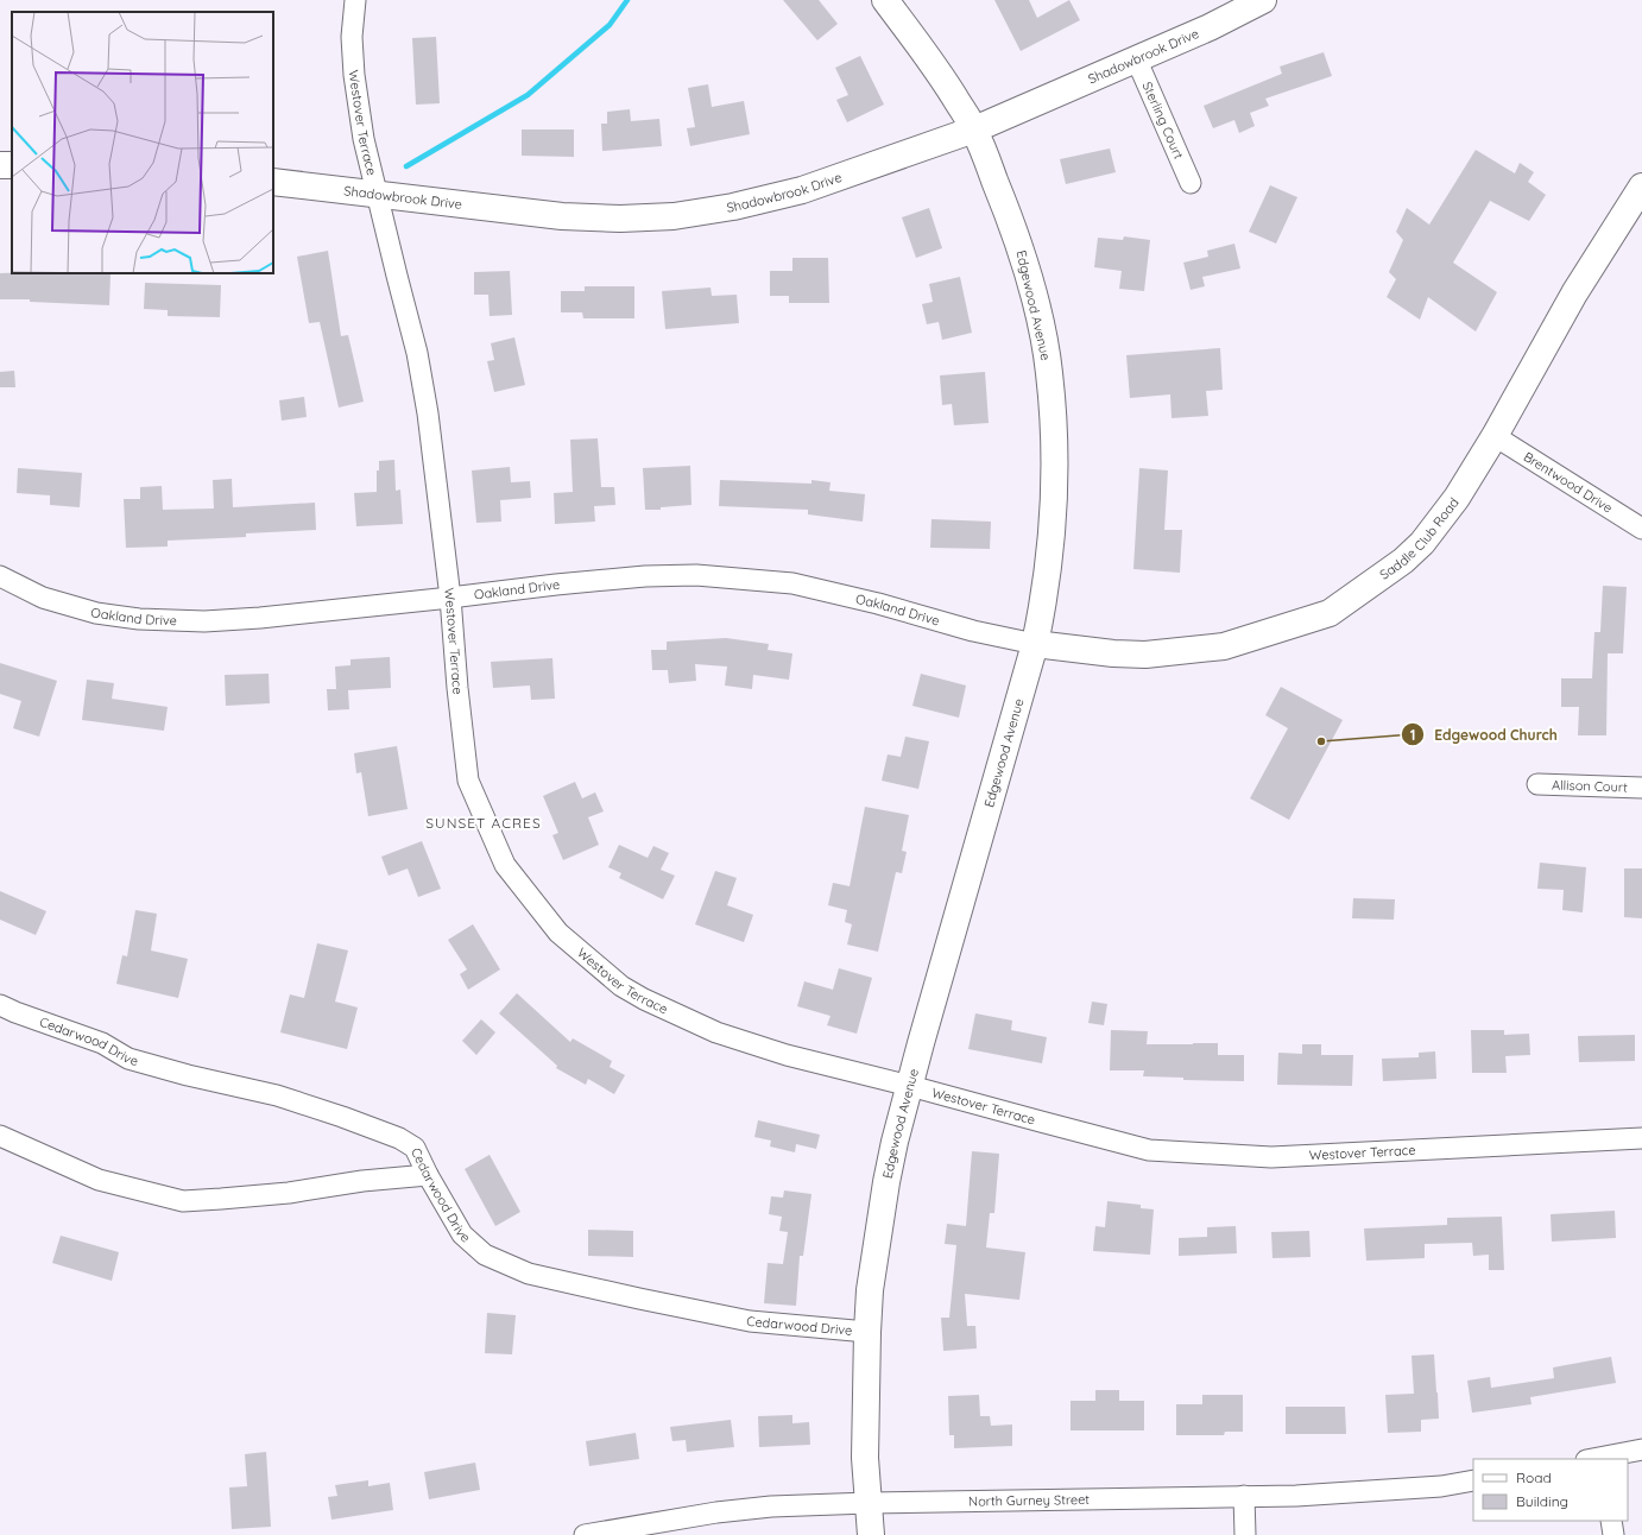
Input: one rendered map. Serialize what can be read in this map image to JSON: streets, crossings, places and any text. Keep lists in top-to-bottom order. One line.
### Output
{"streets":{"street":["Shadowbrook Drive","Sterling Court","Westover Terrace","Edgewood Avenue","Brentwood Drive","Saddle Club Road","Oakland Drive","Allison Court","Cedarwood Drive","North Gurney Street"]},"crossings":[["Shadowbrook Drive","Sterling Court"],["Shadowbrook Drive","Westover Terrace"],["Shadowbrook Drive","Edgewood Avenue"],["Westover Terrace","Edgewood Avenue"],["Westover Terrace","Oakland Drive"],["Edgewood Avenue","Saddle Club Road"],["Edgewood Avenue","Oakland Drive"],["Edgewood Avenue","Cedarwood Drive"],["Edgewood Avenue","North Gurney Street"],["Brentwood Drive","Saddle Club Road"],["Saddle Club Road","Oakland Drive"]],"districts":["SUNSET ACRES"],"places":["Edgewood Church"],"legend":["Road","Building"]}
